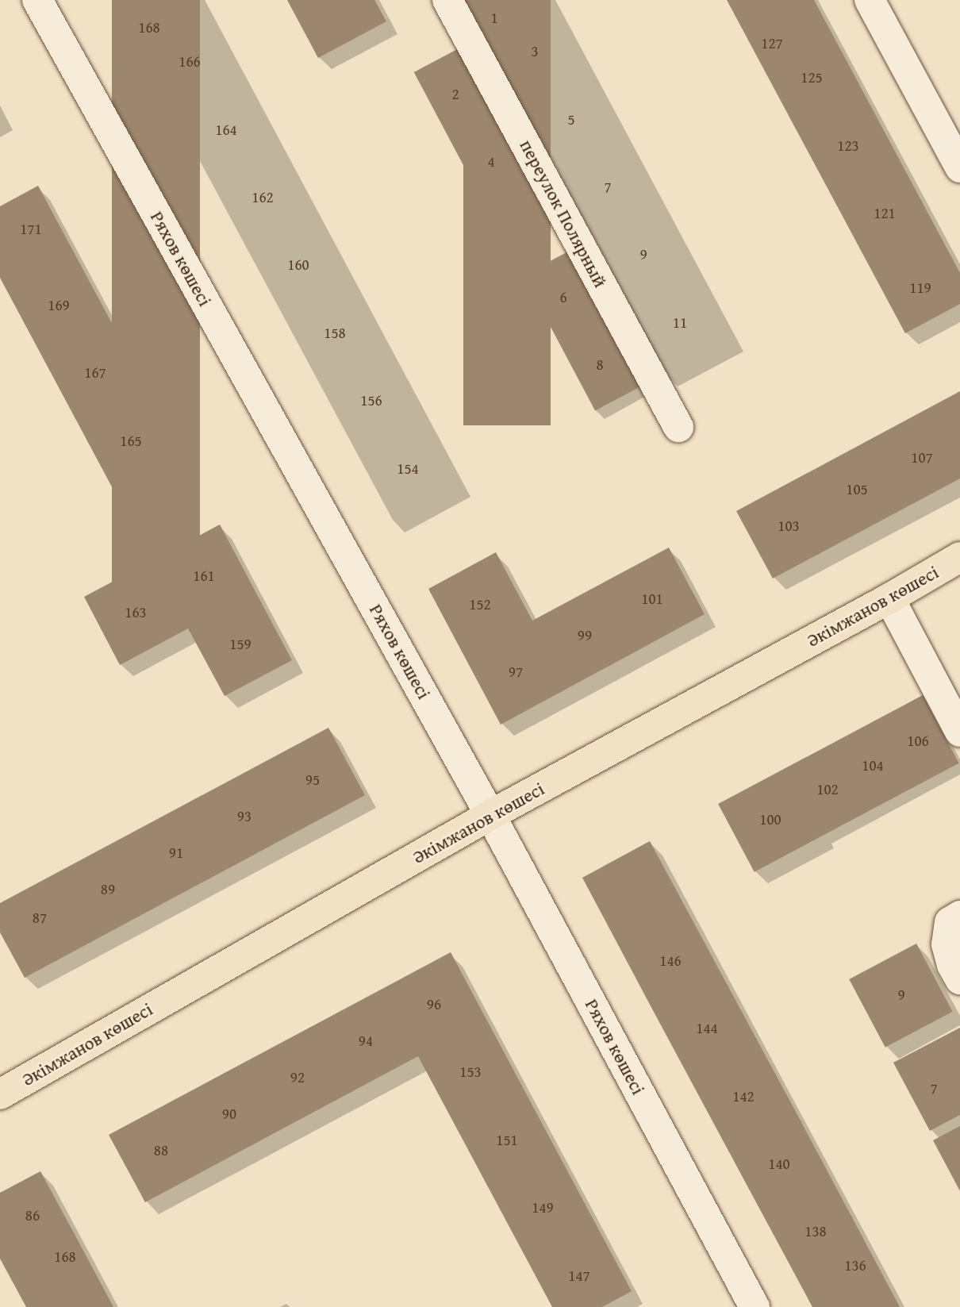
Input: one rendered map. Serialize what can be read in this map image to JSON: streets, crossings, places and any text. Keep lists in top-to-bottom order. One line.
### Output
{"streets":{"main road":["Әкімжанов көшесі"],"street":["переулок Полярный","Ряхов көшесі"]},"crossings":[["Ряхов көшесі","Әкімжанов көшесі"]],"house_numbers":["1","168","127","3","166","125","2","5","164","123","4","7","162","121","171","9","160","119","6","169","11","158","8","167","156","165","107","154","105","103","161","101","152","163","99","159","97","106","104","95","102","93","100","91","89","87","146","9","96","144","94","153","92","7","142","90","151","88","140","149","86","138","168","136","147"]}
